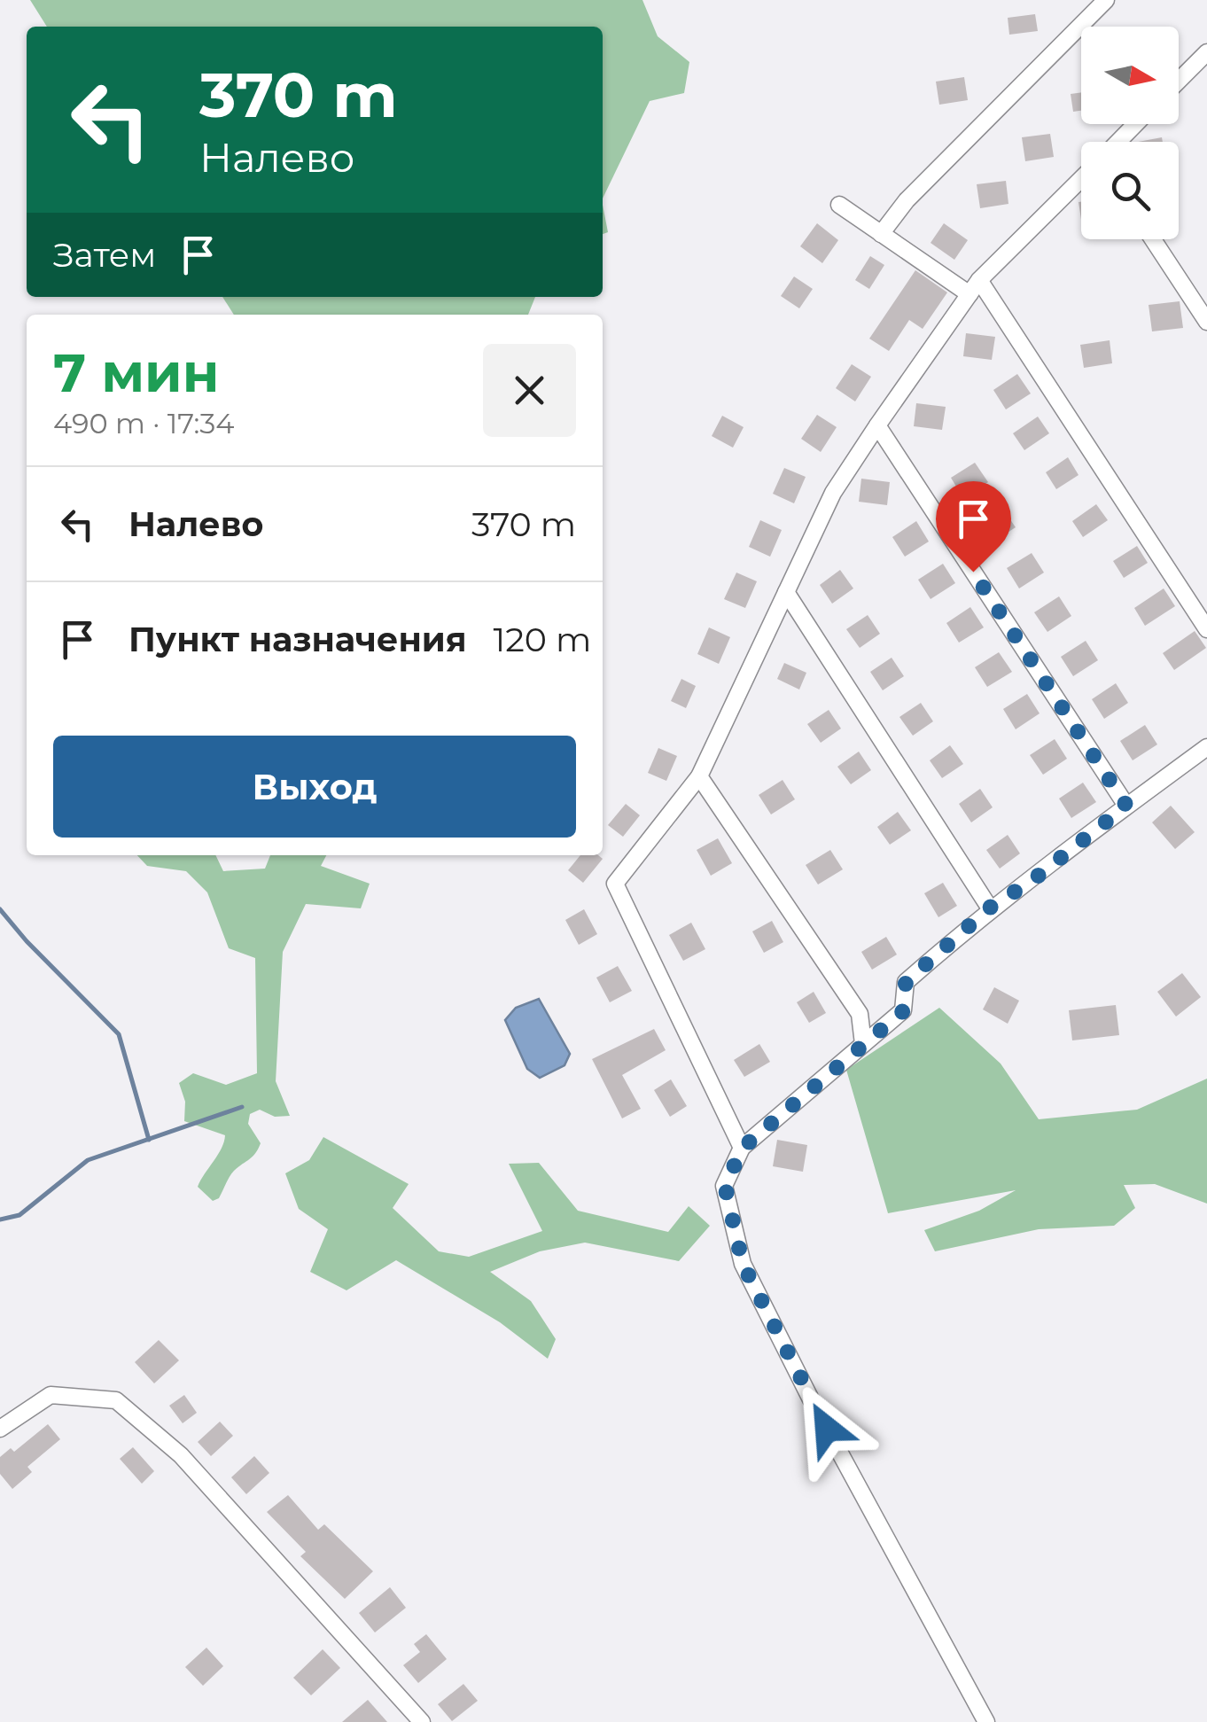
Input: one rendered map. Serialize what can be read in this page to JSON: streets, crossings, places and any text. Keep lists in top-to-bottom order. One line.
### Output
{"north":"right","page":{"turn":["370 m","Налево"],"then":"Затем","heading":["7 мин","490 m · 17:34"],"list":[{"name":"Налево","value":"370 m"},{"name":"Пункт назначения","value":"120 m"}],"buttons":"Выход"}}
